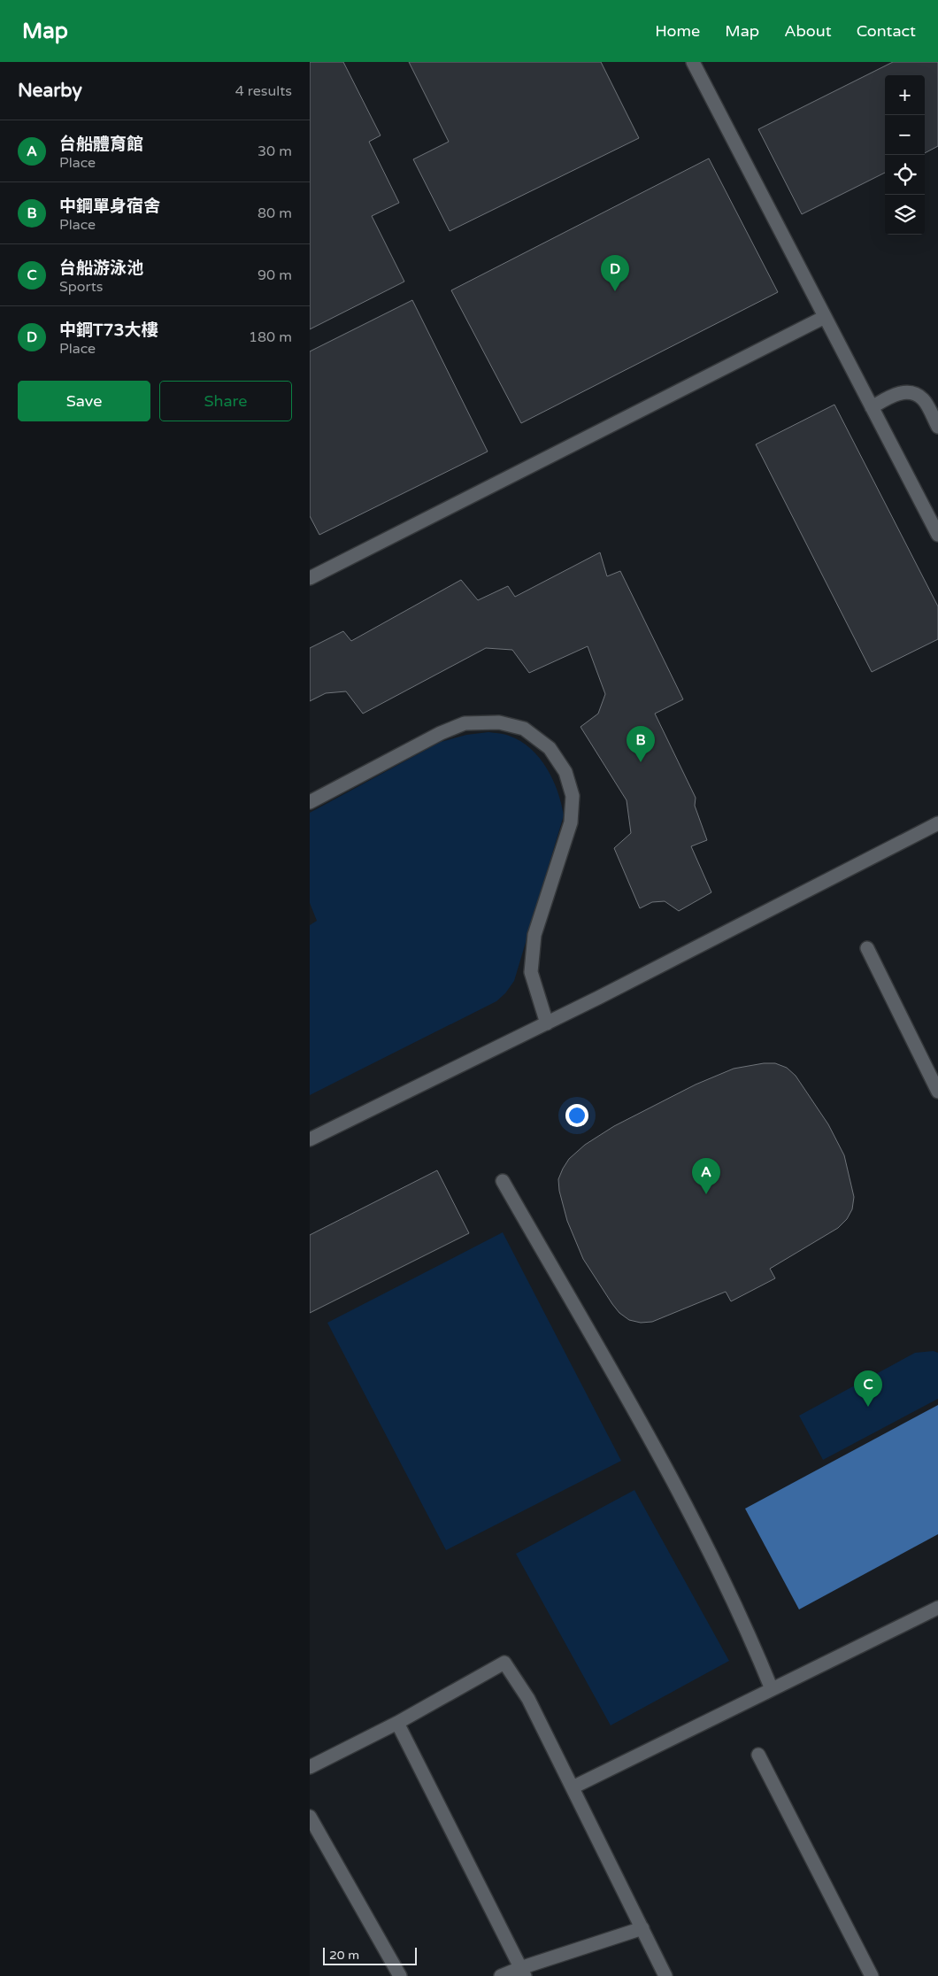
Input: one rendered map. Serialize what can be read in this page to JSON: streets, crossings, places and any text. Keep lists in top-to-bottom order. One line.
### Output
{"scale_bar":"20 m","page":{"header":"Map","nav":["Home","Map","About","Contact"],"heading":["Nearby","4 results"],"map_buttons":["+","−"],"list":[{"mark":"A","name":"台船體育館","note":"Place","value":"30 m"},{"mark":"B","name":"中鋼單身宿舍","note":"Place","value":"80 m"},{"mark":"C","name":"台船游泳池","note":"Sports","value":"90 m"},{"mark":"D","name":"中鋼T73大樓","note":"Place","value":"180 m"}],"pins":["D","B","A","C"],"buttons":["Save","Share"],"scale":"20 m"}}
